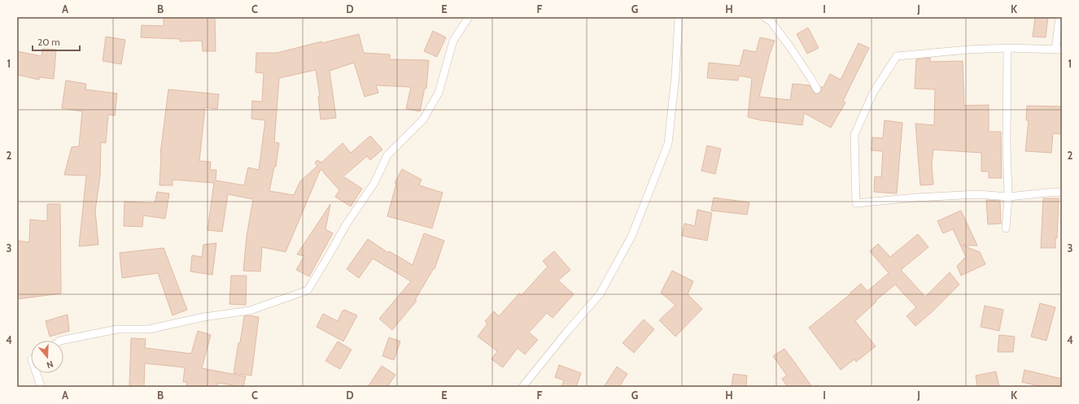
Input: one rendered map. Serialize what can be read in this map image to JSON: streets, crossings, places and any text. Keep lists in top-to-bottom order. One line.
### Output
{"scale_bar":"20 m","north":"bottom","grid":{"columns":["A","B","C","D","E","F","G","H","I","J","K"],"rows":["1","2","3","4"]}}
